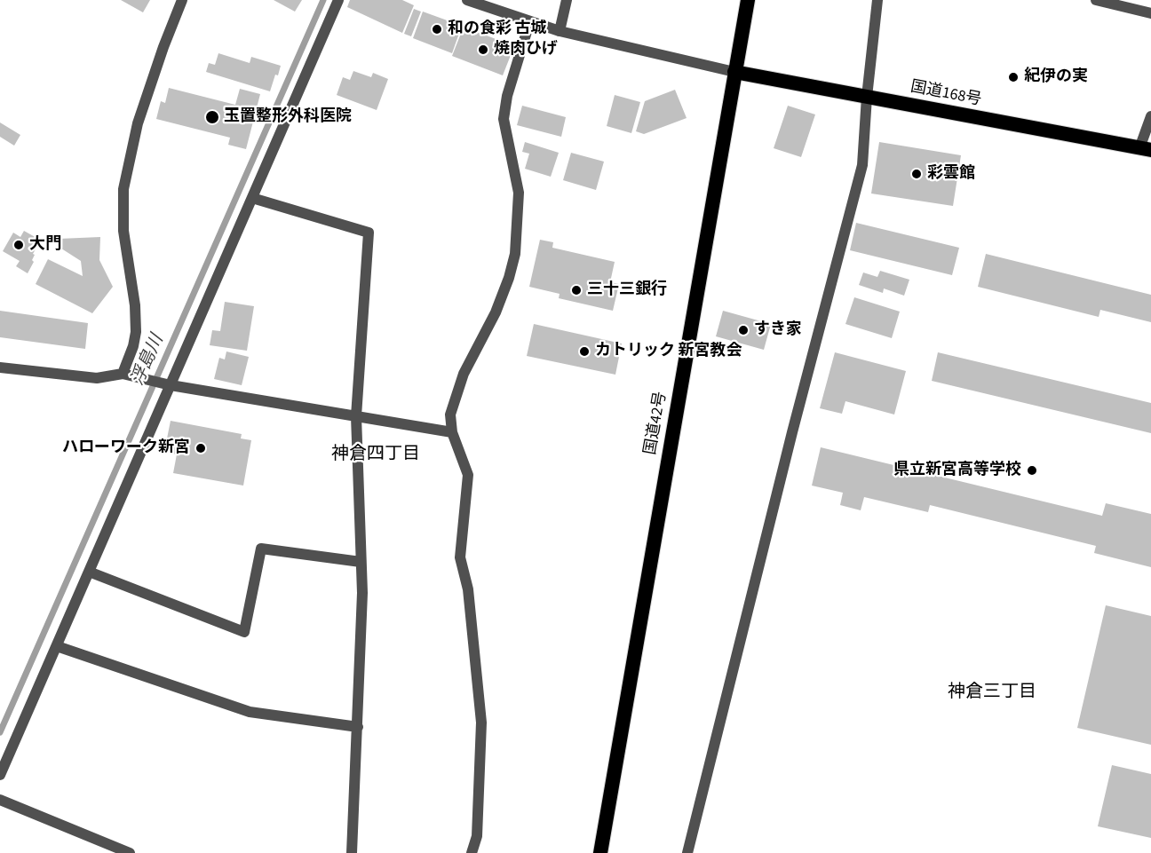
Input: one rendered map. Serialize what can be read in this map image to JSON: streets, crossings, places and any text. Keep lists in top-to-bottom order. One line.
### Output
{"streets":{"highway":["国道168号","国道42号"]},"crossings":[["国道168号","国道42号"]],"districts":["神倉四丁目","神倉三丁目"],"water":["浮島川"],"places":["和の食彩 古城","焼肉ひげ","紀伊の実","玉置整形外科医院","彩雲館","大門","三十三銀行","すき家","カトリック 新宮教会","ハローワーク新宮","県立新宮高等学校"]}
